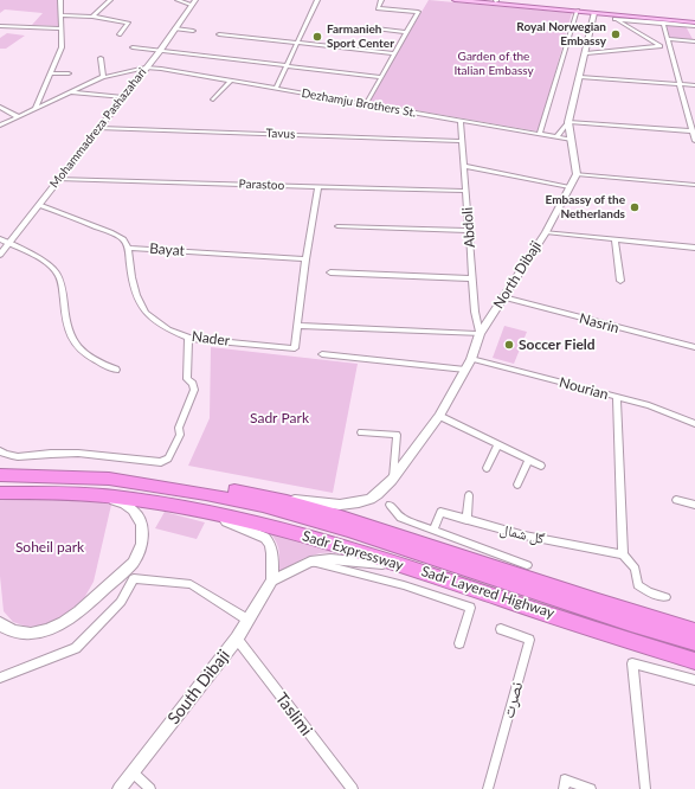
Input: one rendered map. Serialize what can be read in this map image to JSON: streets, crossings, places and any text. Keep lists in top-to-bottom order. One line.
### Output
{"streets":{"highway":["Sadr Expressway","Sadr Layered Highway"],"main road":["Mohammadreza Pashazahari","North Dibaji","South Dibaji"],"street":["Dezhamju Brothers St.","Tavus","Parastoo","Abdoli","Bayat","Nasrin","Nader","Nourian","گل شمال","نصرت","Taslimi"]},"crossings":[["Dezhamju Brothers St.","Mohammadreza Pashazahari"],["Dezhamju Brothers St.","Abdoli"],["Mohammadreza Pashazahari","Tavus"],["Mohammadreza Pashazahari","Parastoo"],["Tavus","Abdoli"],["Parastoo","Abdoli"],["Abdoli","North Dibaji"],["Bayat","Nader"],["North Dibaji","Nasrin"],["North Dibaji","Nourian"],["North Dibaji","Sadr Expressway"],["Sadr Expressway","Sadr Layered Highway"],["South Dibaji","Taslimi"]],"parks":["Garden of the Italian Embassy","Sadr Park","Soheil park"],"places":["Royal Norwegian Embassy","Farmanieh Sport Center","Embassy of the Netherlands","Soccer Field"]}
